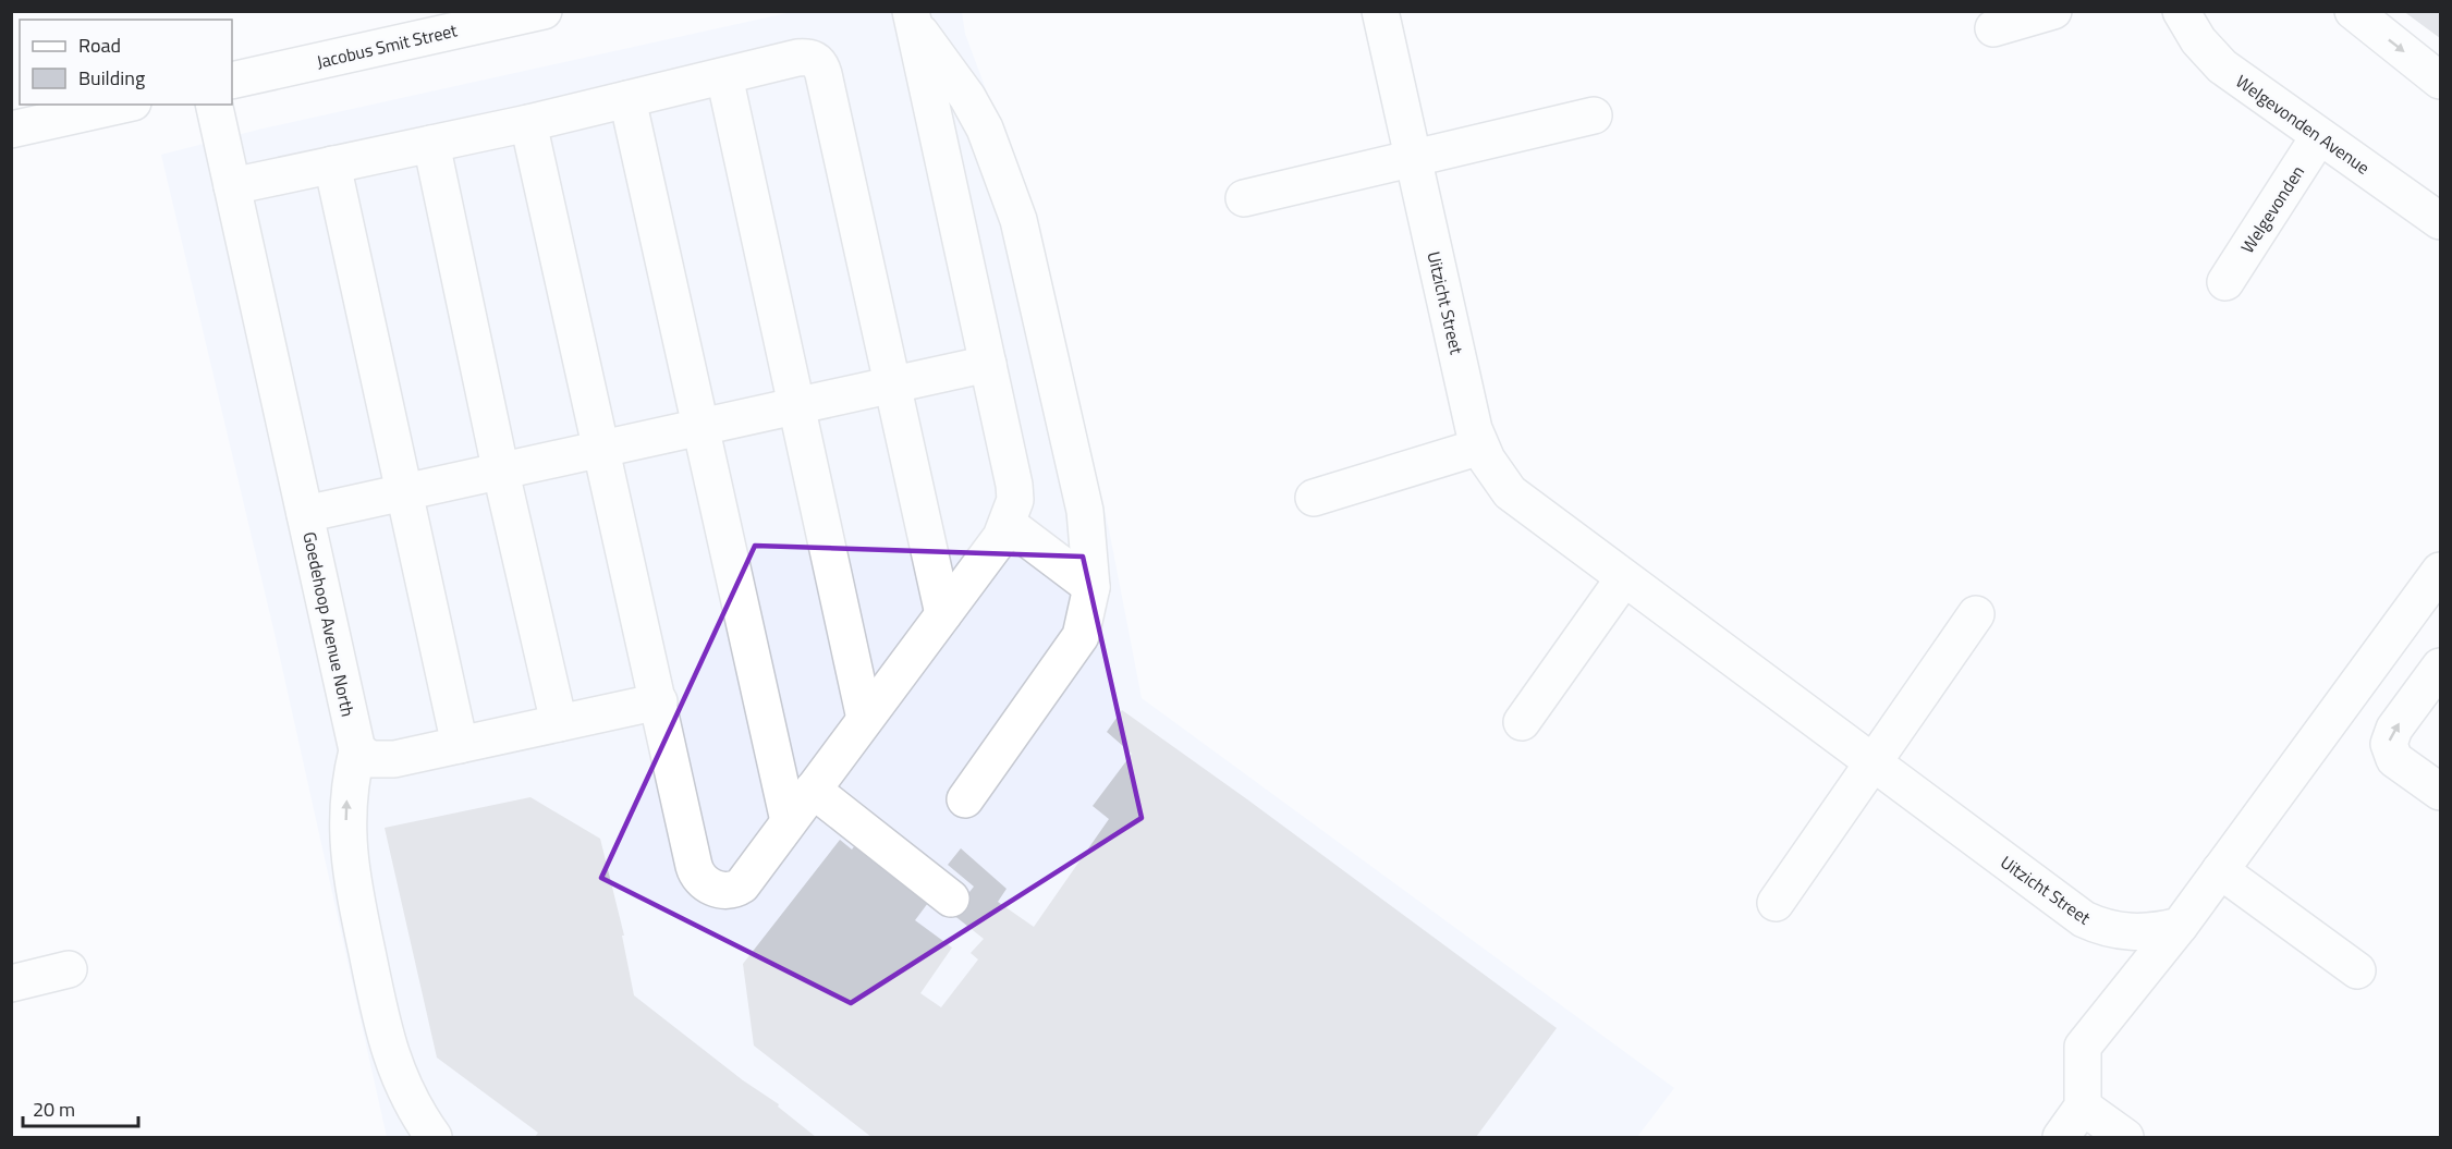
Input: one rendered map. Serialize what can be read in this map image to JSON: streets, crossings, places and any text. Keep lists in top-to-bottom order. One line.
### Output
{"streets":{"street":["Jacobus Smit Street","Welgevonden Avenue","Welgevonden","Uitzicht Street","Goedehoop Avenue North"]},"crossings":[["Welgevonden Avenue","Welgevonden"]],"one_way":["Goedehoop Avenue North"],"legend":["Road","Building"],"scale_bar":"20 m"}
